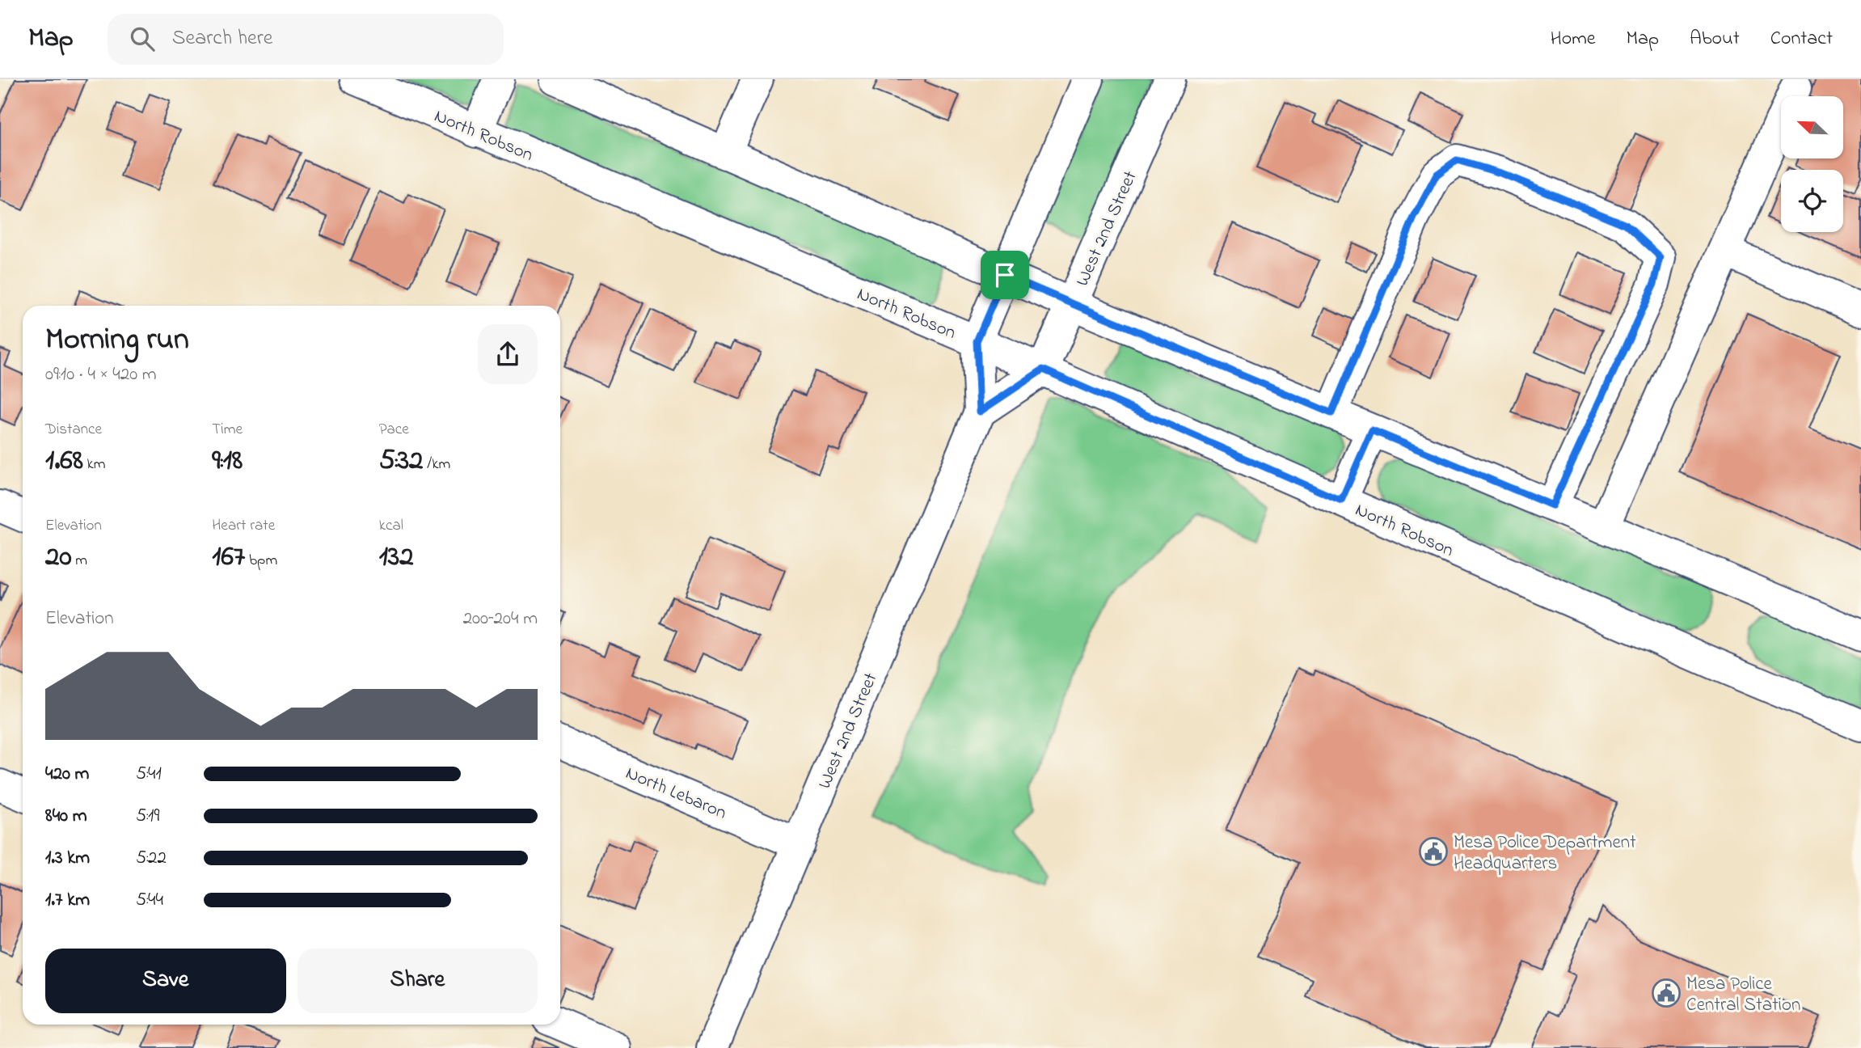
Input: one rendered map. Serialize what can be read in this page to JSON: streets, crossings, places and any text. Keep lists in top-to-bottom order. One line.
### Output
{"streets":{"street":["North Robson","West 2nd Street","North Lebaron"]},"crossings":[["North Robson","West 2nd Street"],["West 2nd Street","North Lebaron"]],"places":{"public building":["Mesa Police Department Headquarters","Mesa Police Central Station"]},"north":"top left","page":{"header":"Map","search":"Search here","nav":["Home","Map","About","Contact"],"heading":["Morning run","09:10 · 4 × 420 m"],"stats":[["Distance","1.68 km"],["Time","9:18"],["Pace","5:32 /km"],["Elevation","20 m"],["Heart rate","167 bpm"],["kcal","132"]],"chart":["Elevation","200–204 m"],"list":[{"name":"420 m","note":"5:41"},{"name":"840 m","note":"5:19"},{"name":"1.3 km","note":"5:22"},{"name":"1.7 km","note":"5:44"}],"buttons":["Save","Share"]}}
